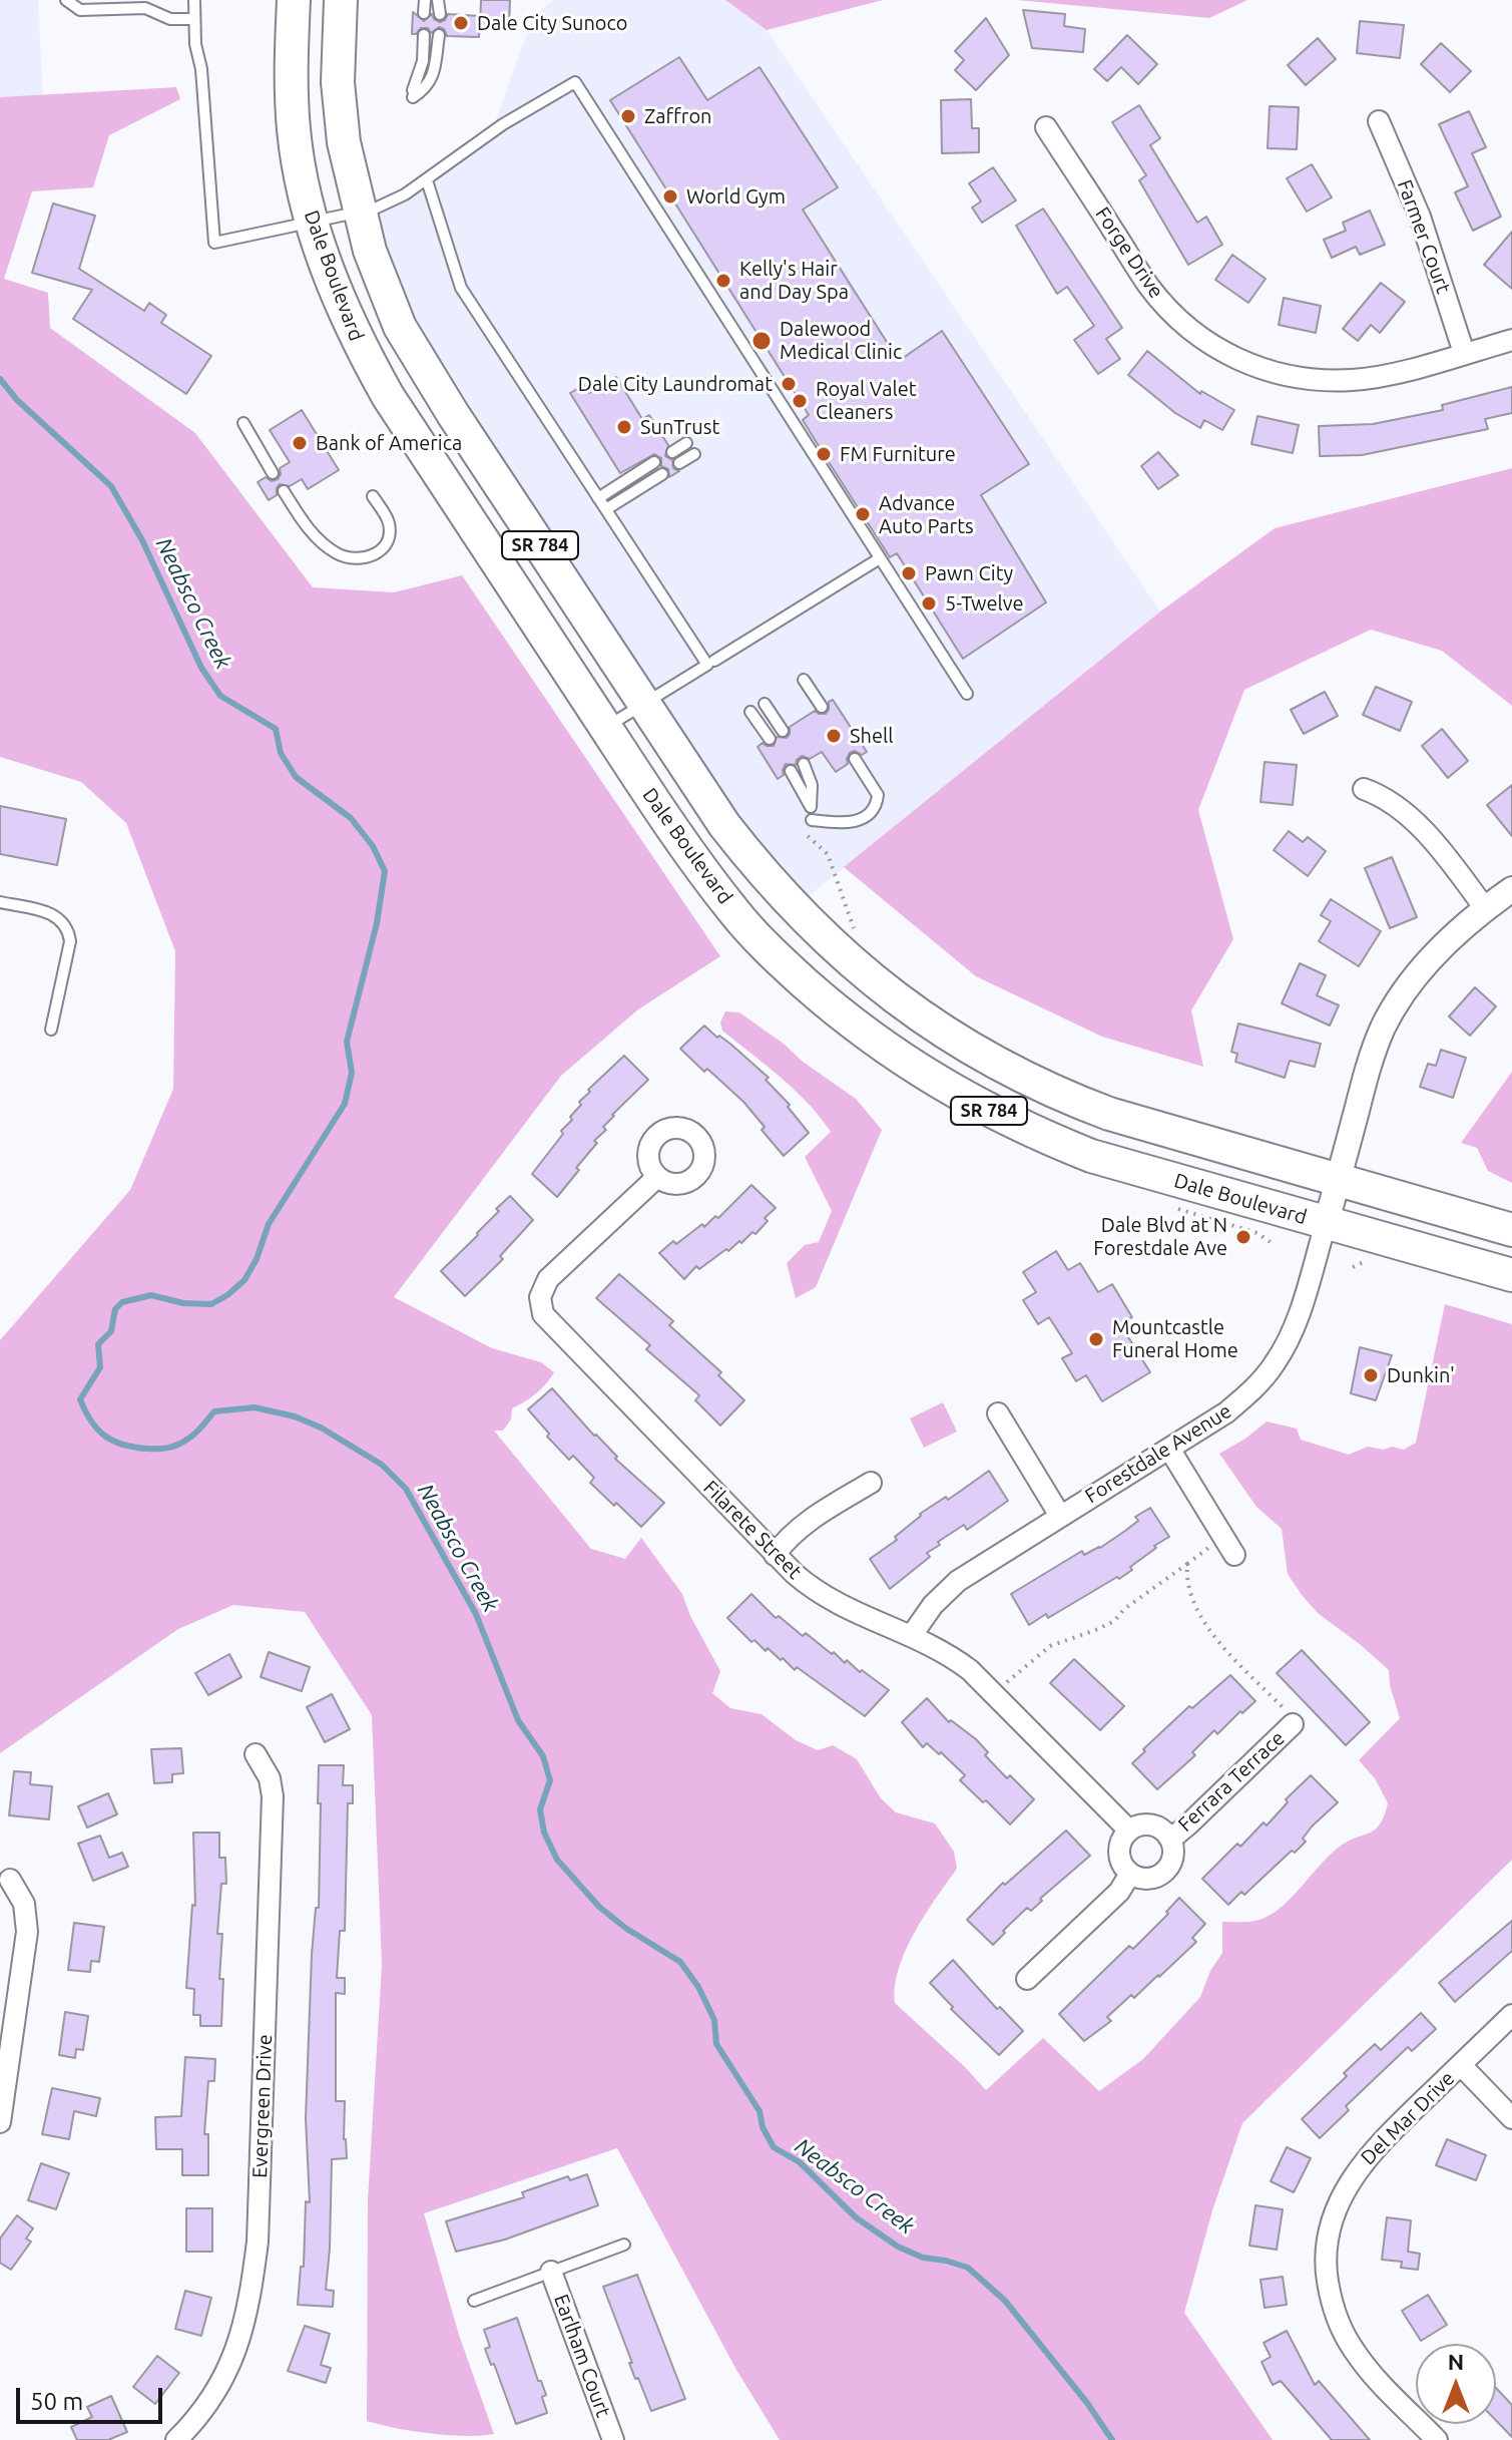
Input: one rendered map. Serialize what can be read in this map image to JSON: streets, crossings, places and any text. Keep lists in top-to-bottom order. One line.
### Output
{"streets":{"main road":["Dale Boulevard","SR 784"],"street":["Farmer Court","Forge Drive","Forestdale Avenue","Filarete Street","Ferrara Terrace","Evergreen Drive","Del Mar Drive","Earlham Court"]},"crossings":[["Farmer Court","Forge Drive"],["Dale Boulevard","Forestdale Avenue"],["Forestdale Avenue","Filarete Street"],["Filarete Street","Ferrara Terrace"]],"water":["Neabsco Creek"],"places":["Dale City Sunoco","Zaffron","World Gym","Kelly's Hair and Day Spa","Dalewood Medical Clinic","Dale City Laundromat","Royal Valet Cleaners","SunTrust","Bank of America","FM Furniture","Advance Auto Parts","Pawn City","5-Twelve","Shell","Dale Blvd at N Forestdale Ave","Mountcastle Funeral Home","Dunkin'"],"scale_bar":"50 m","north":"top"}
